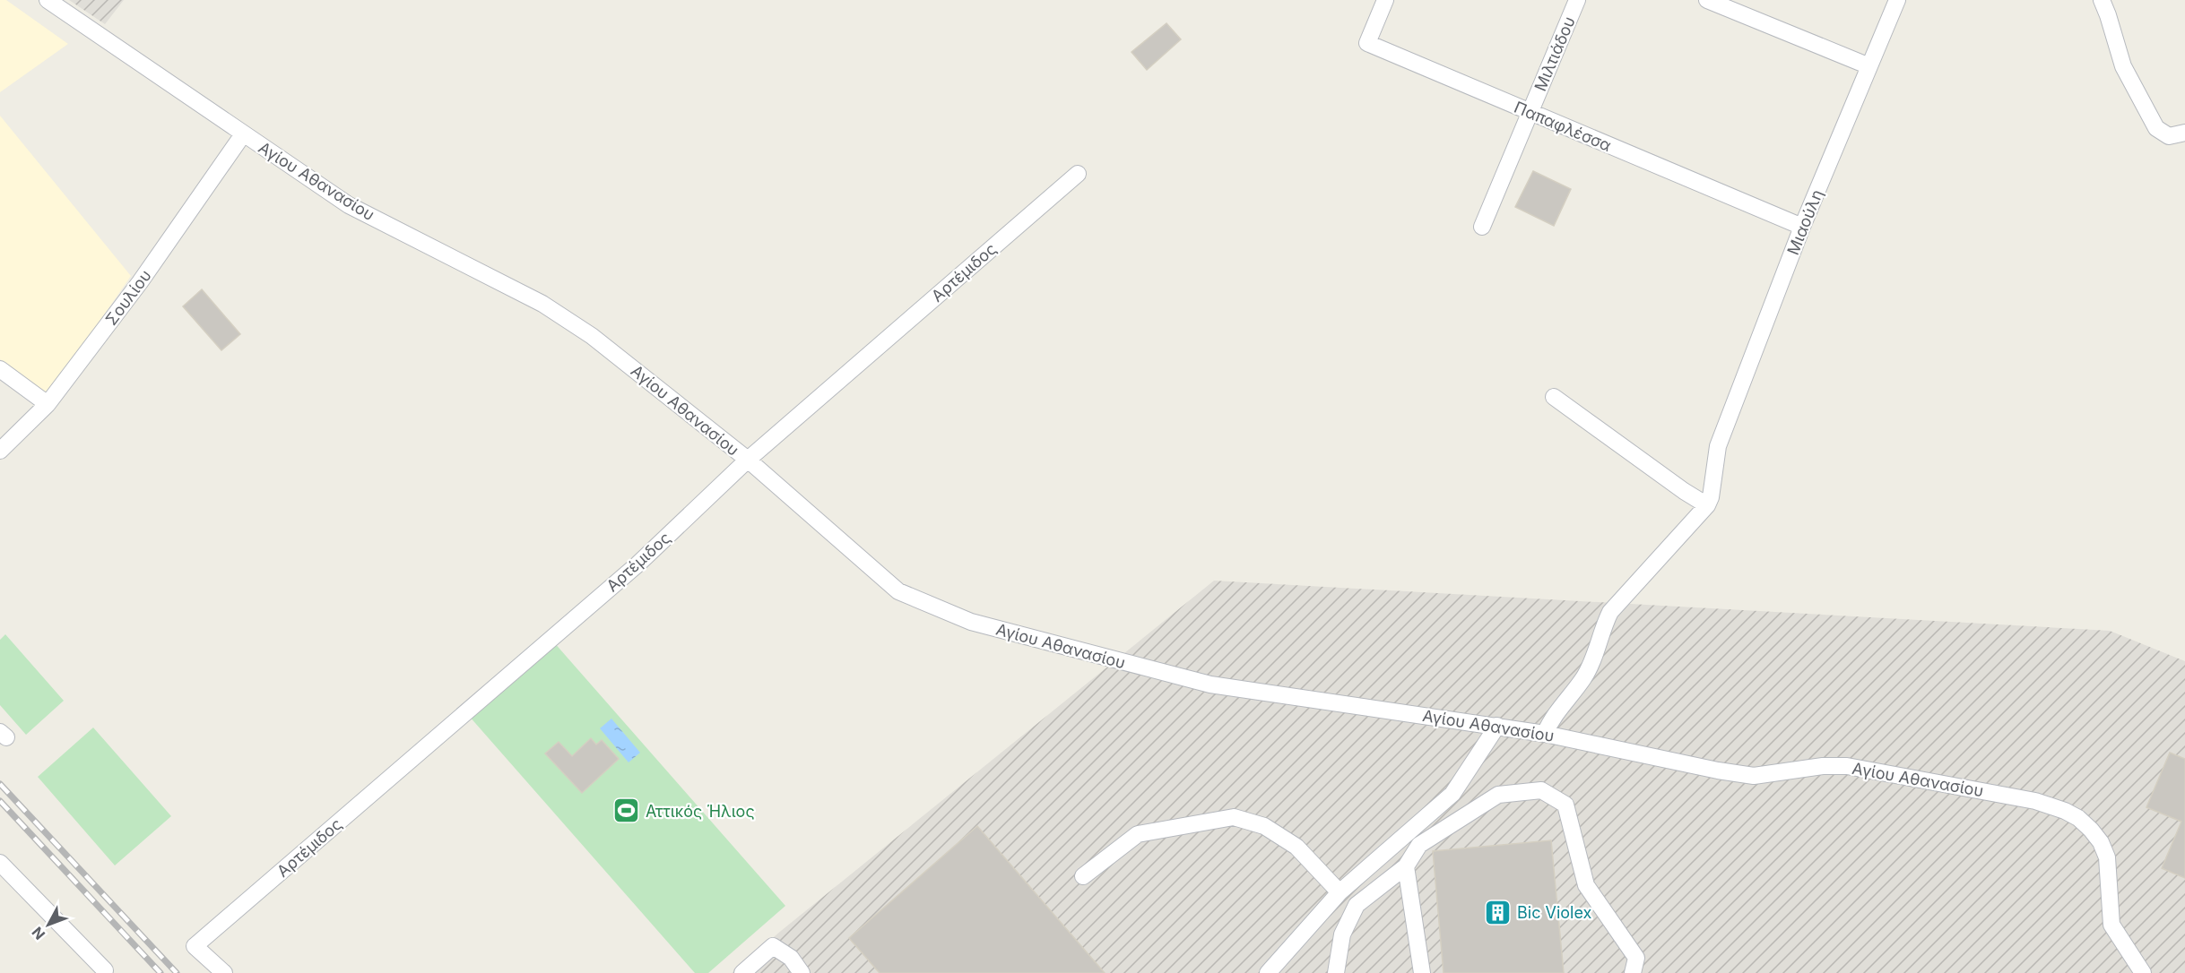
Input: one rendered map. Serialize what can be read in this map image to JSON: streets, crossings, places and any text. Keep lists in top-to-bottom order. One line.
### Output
{"streets":{"street":["Μιλτιάδου","Παπαφλέσσα","Αγίου Αθανασίου","Μιαούλη","Αρτέμιδος","Σουλίου"]},"crossings":[["Μιλτιάδου","Παπαφλέσσα"],["Παπαφλέσσα","Μιαούλη"],["Αγίου Αθανασίου","Αρτέμιδος"],["Αγίου Αθανασίου","Σουλίου"]],"places":{"sports":["Αττικός Ήλιος"],"building":["Bic Violex"]},"north":"bottom left"}
